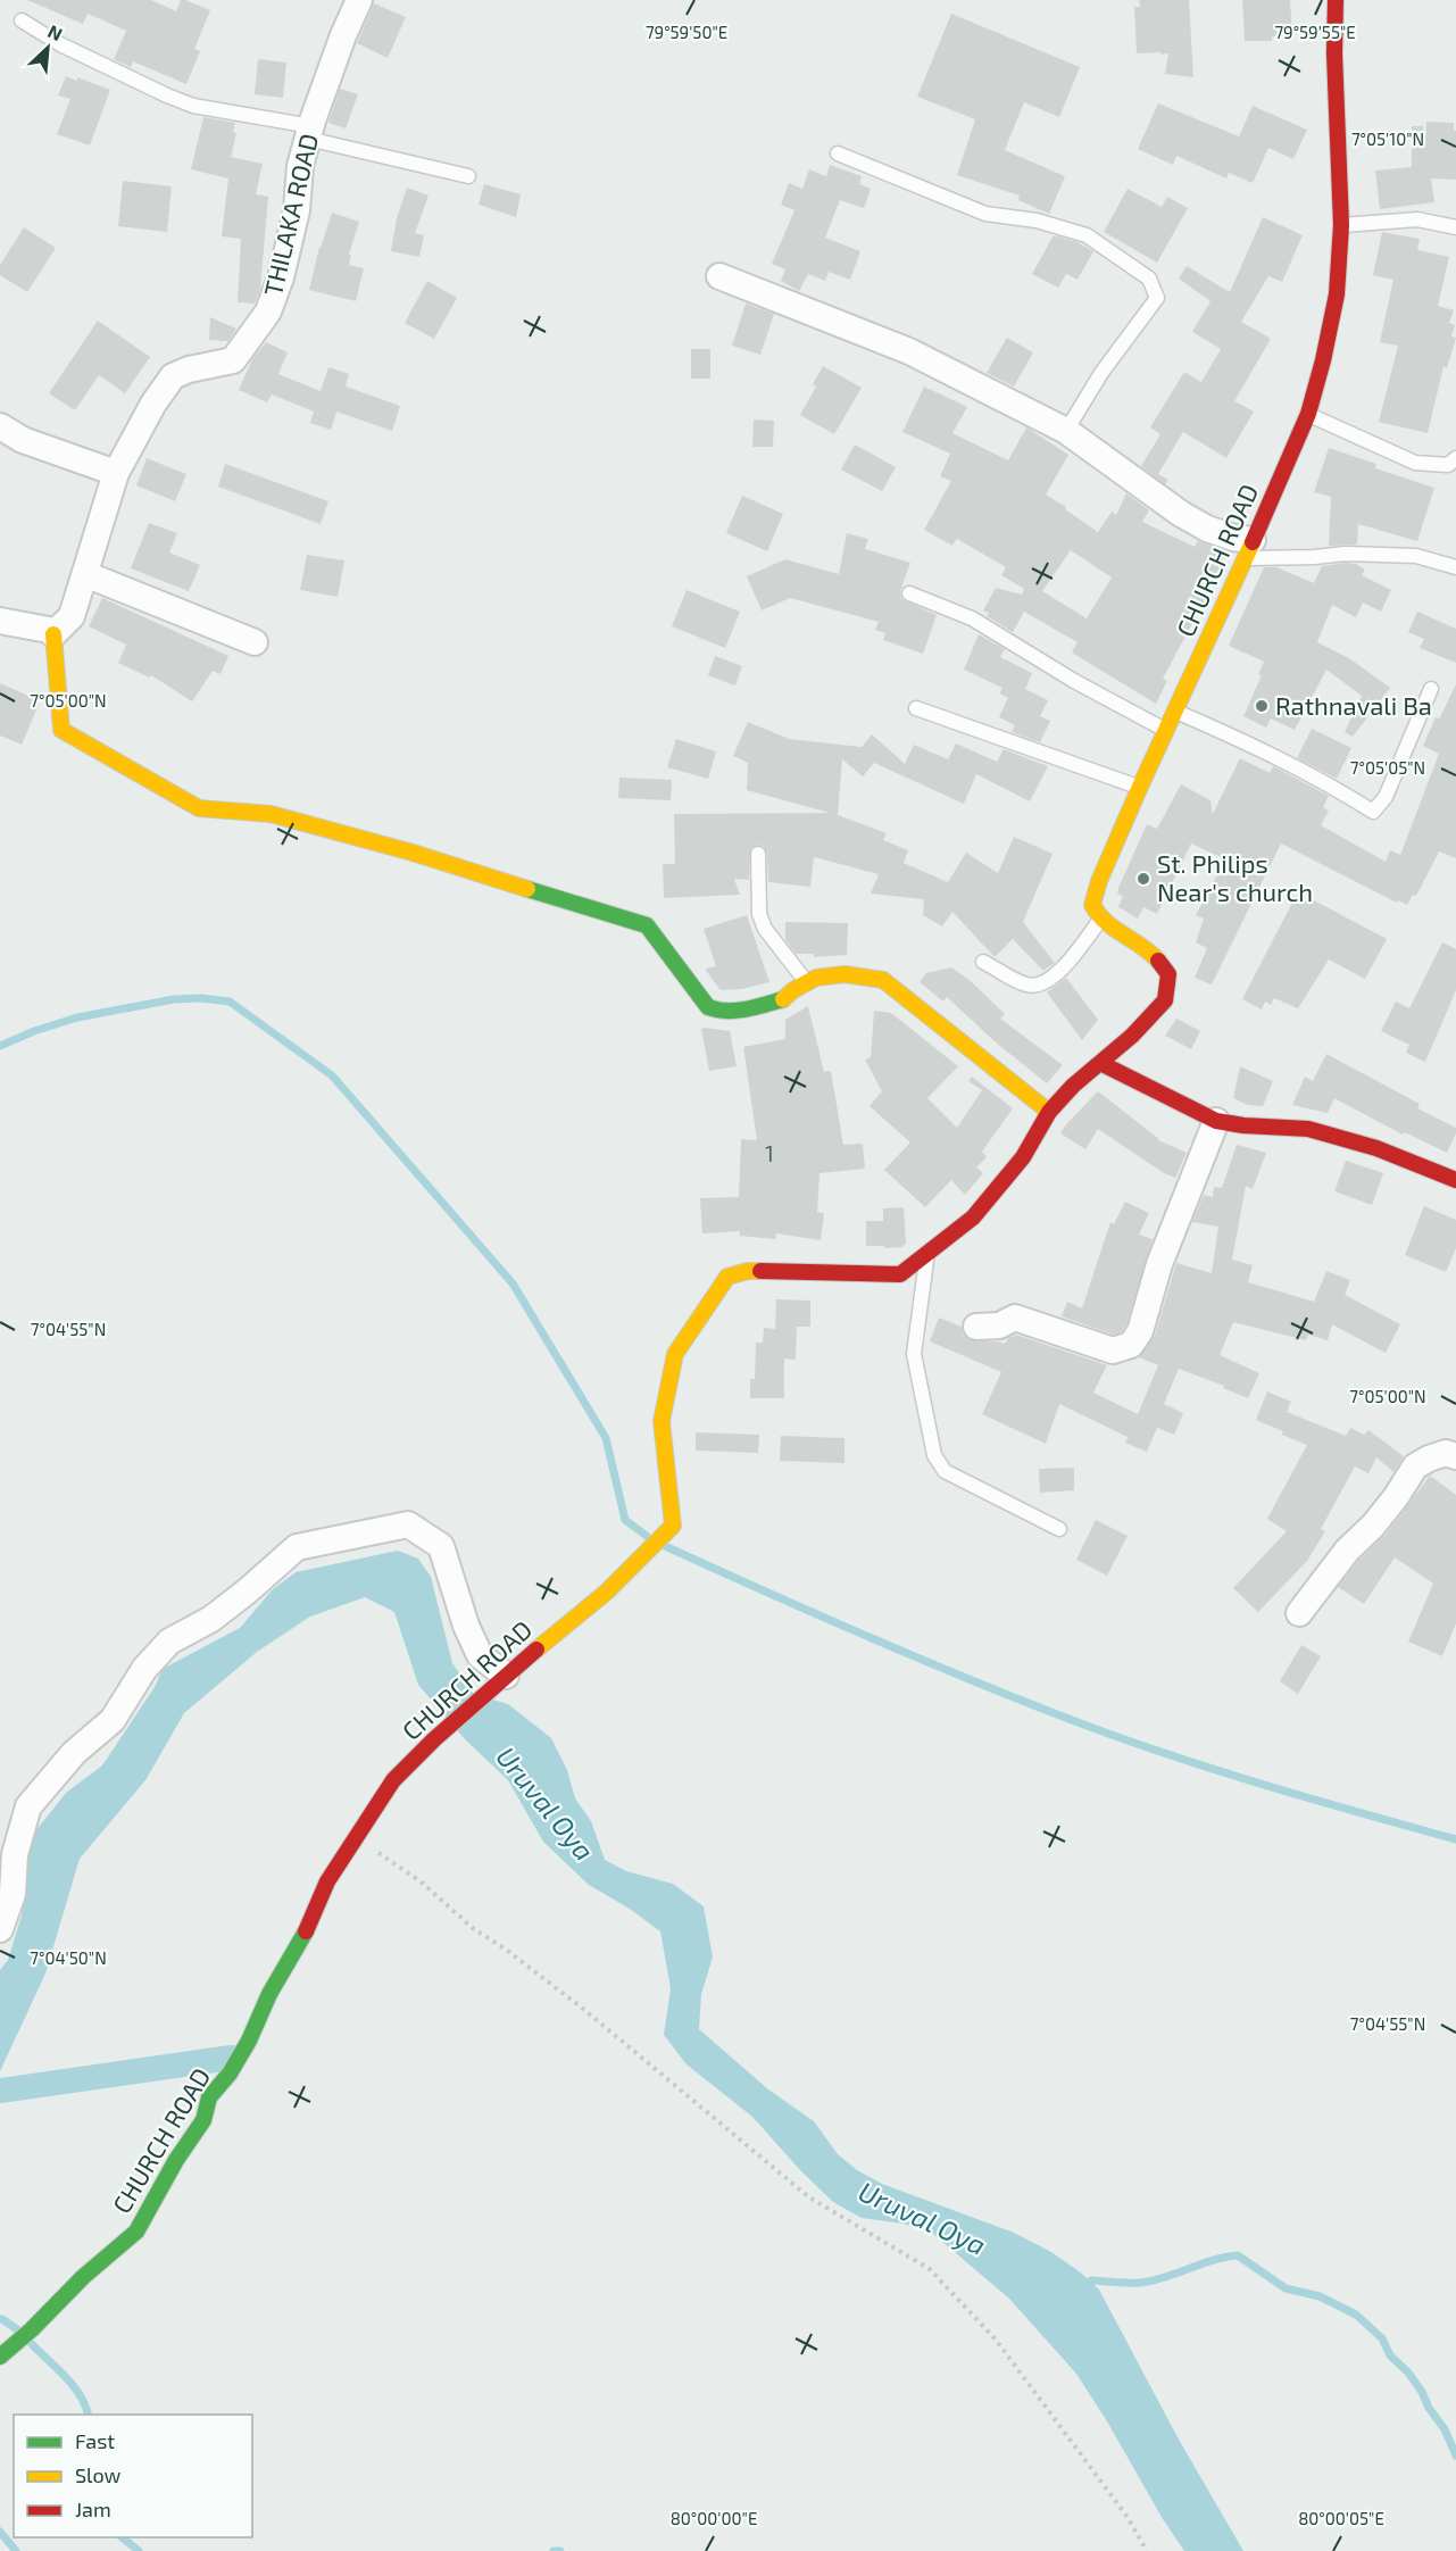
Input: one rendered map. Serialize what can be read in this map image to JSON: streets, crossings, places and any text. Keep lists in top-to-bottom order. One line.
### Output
{"streets":{"street":["THILAKA ROAD","CHURCH ROAD"]},"water":["Uruval Oya"],"places":["Rathnavali Ba","St. Philips Near's church"],"house_numbers":["1"],"legend":["Fast","Slow","Jam"],"north":"top right","coordinates":["79°59'50\"E","79°59'55\"E","7°05'10\"N","7°05'00\"N","7°05'05\"N","7°04'55\"N","7°04'50\"N","80°00'00\"E","80°00'05\"E"]}
